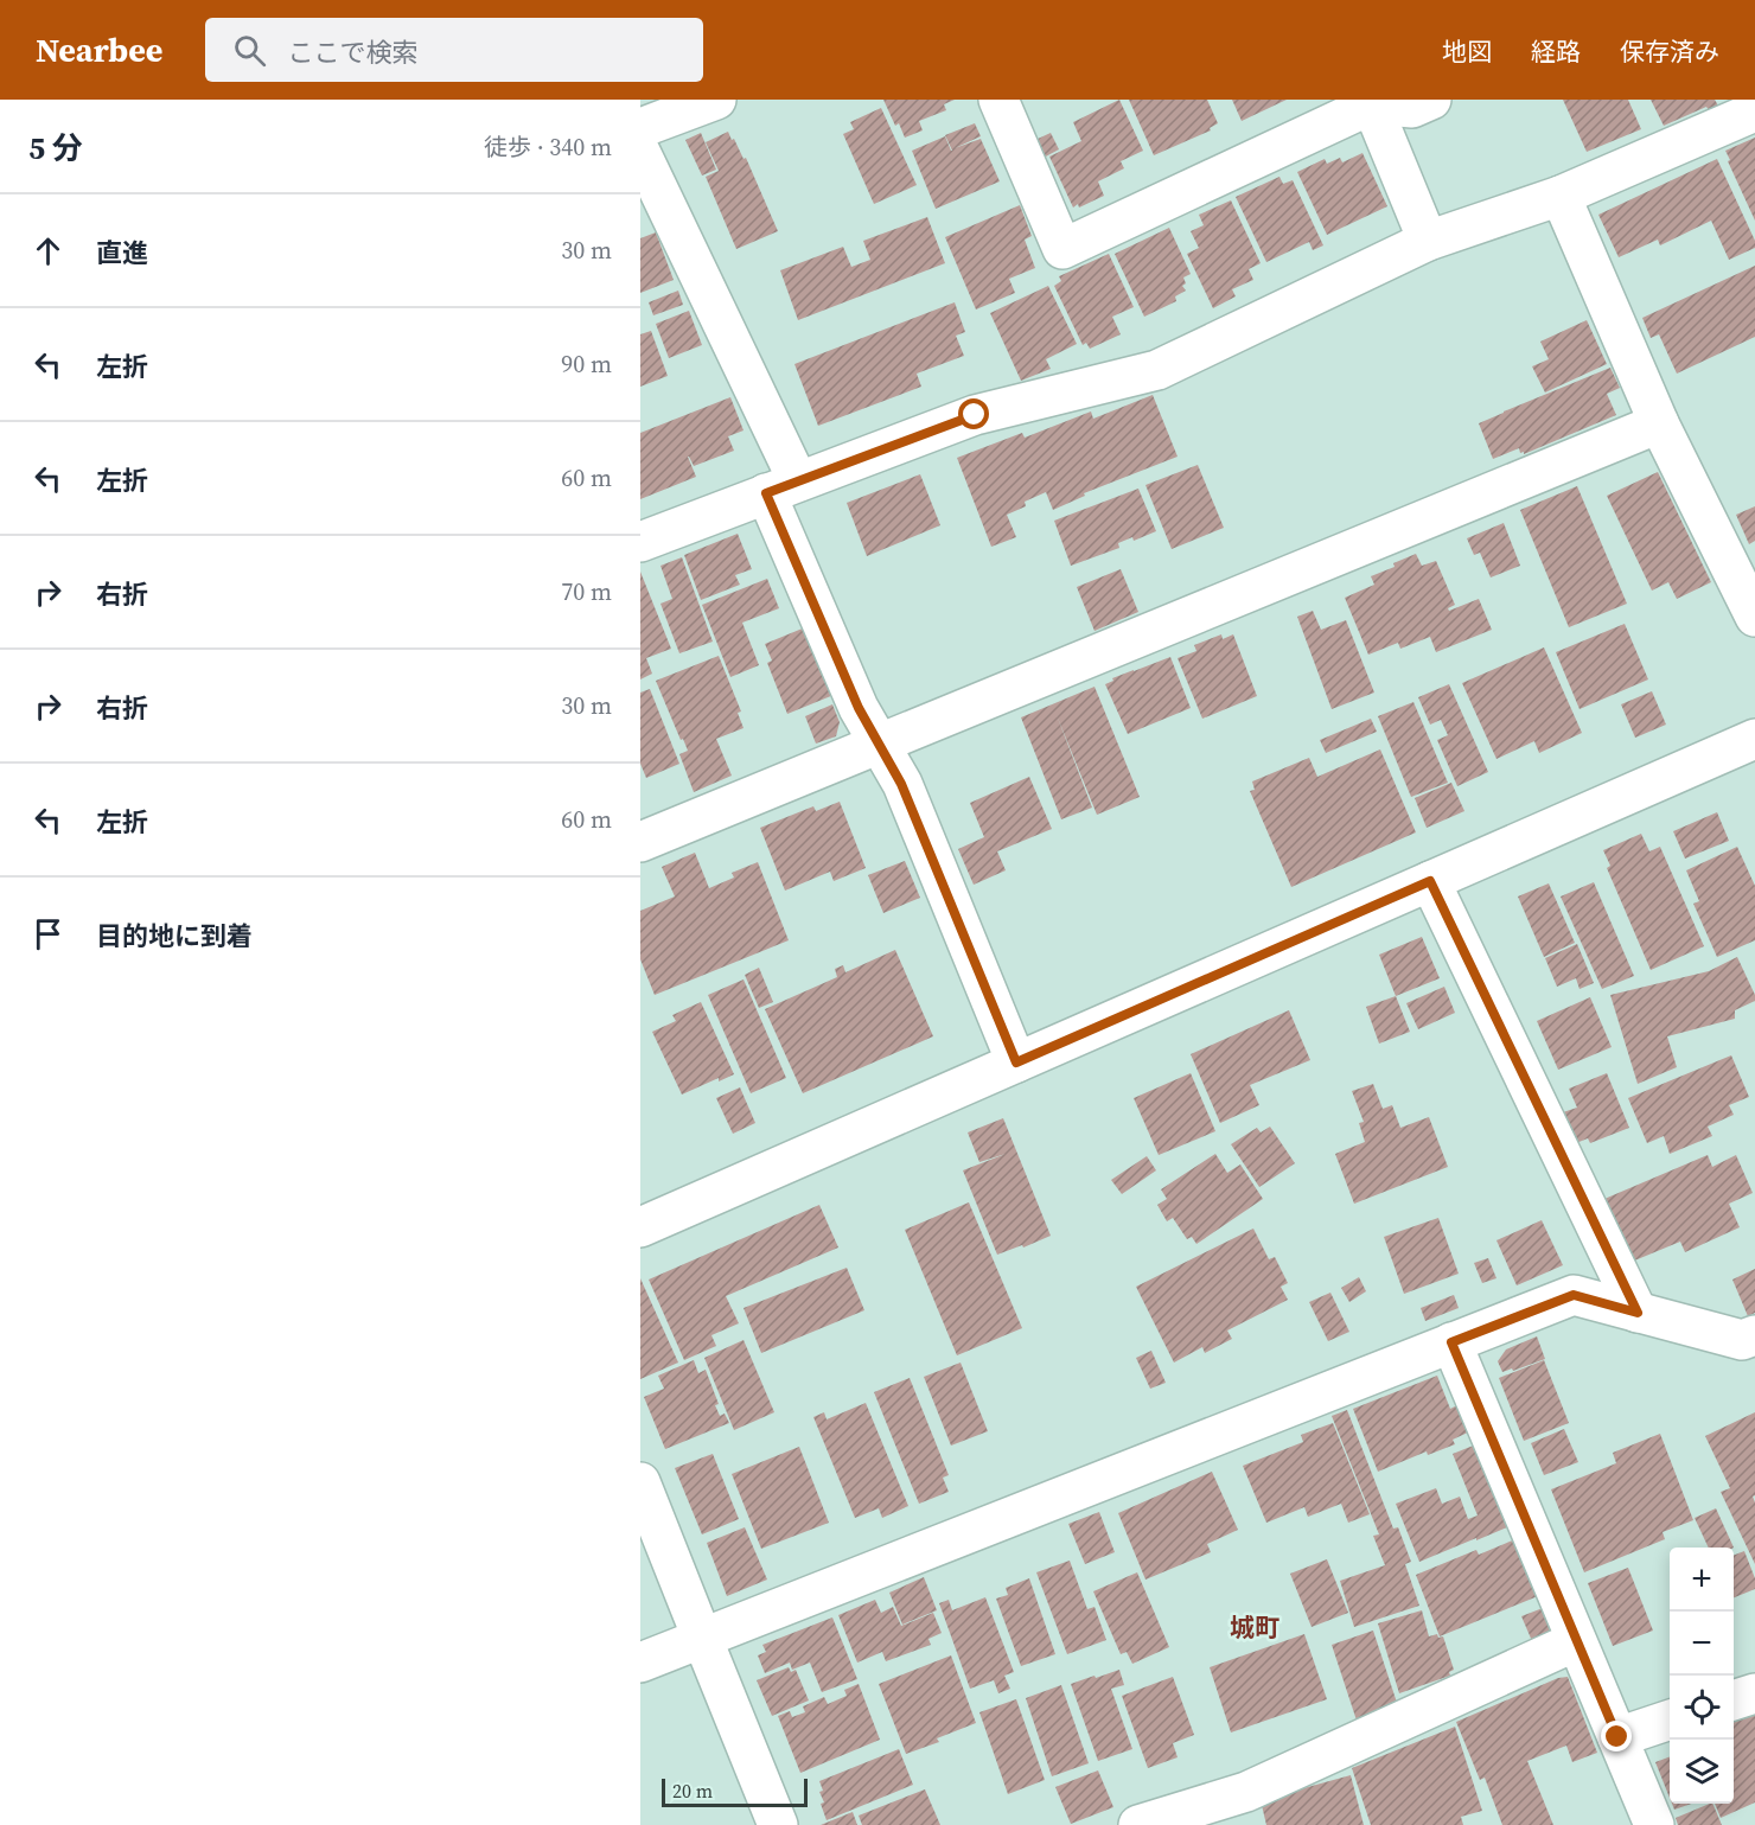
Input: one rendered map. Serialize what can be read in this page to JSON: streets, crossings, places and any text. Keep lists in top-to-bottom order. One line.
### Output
{"districts":["城町"],"scale_bar":"20 m","page":{"header":"Nearbee","search":"ここで検索","nav":["地図","経路","保存済み"],"heading":["5 分","徒歩 · 340 m"],"list":[["直進","30 m"],["左折","90 m"],["左折","60 m"],["右折","70 m"],["右折","30 m"],["左折","60 m"],"目的地に到着"],"map_buttons":["+","−"],"scale":"20 m"}}
